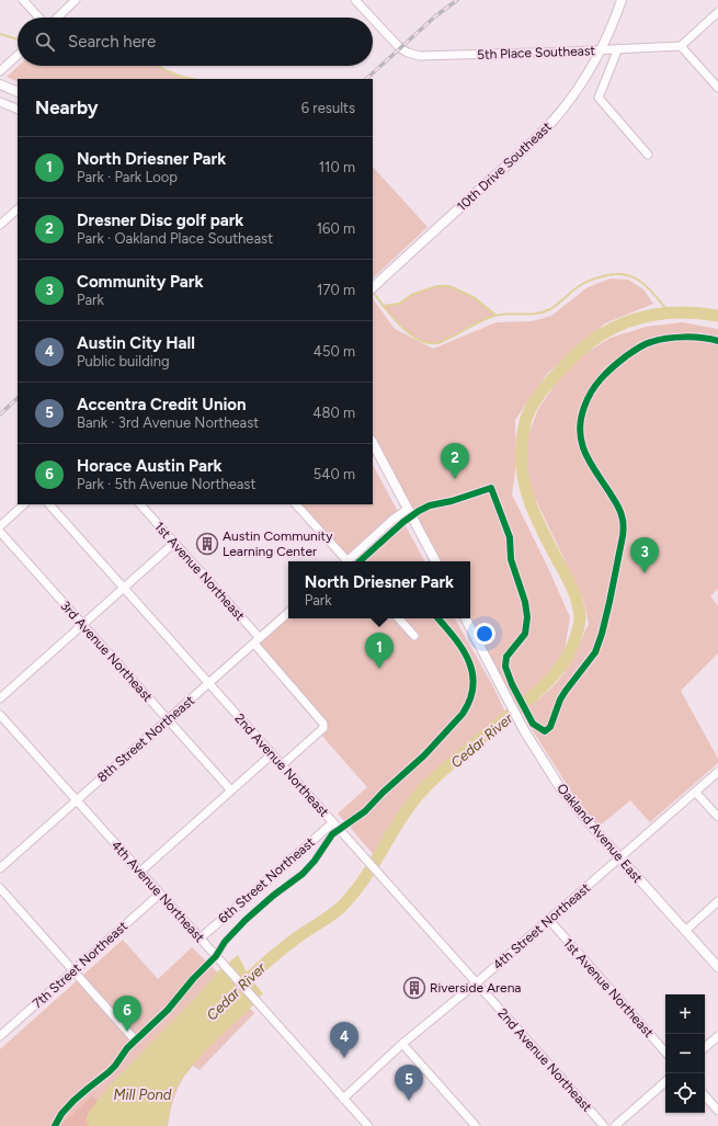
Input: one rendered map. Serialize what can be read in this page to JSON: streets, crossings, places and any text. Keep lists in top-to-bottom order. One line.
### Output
{"streets":{"main road":["10th Drive Southeast","Oakland Avenue East"],"street":["5th Place Southeast","1st Avenue Northeast","3rd Avenue Northeast","8th Street Northeast","2nd Avenue Northeast","6th Street Northeast","4th Avenue Northeast","4th Street Northeast","7th Street Northeast"]},"crossings":[["5th Place Southeast","10th Drive Southeast"],["1st Avenue Northeast","8th Street Northeast"],["1st Avenue Northeast","2nd Avenue Northeast"],["1st Avenue Northeast","4th Street Northeast"],["3rd Avenue Northeast","8th Street Northeast"],["8th Street Northeast","2nd Avenue Northeast"],["8th Street Northeast","4th Avenue Northeast"],["2nd Avenue Northeast","6th Street Northeast"],["2nd Avenue Northeast","4th Street Northeast"],["Oakland Avenue East","4th Street Northeast"],["6th Street Northeast","4th Avenue Northeast"],["4th Avenue Northeast","4th Street Northeast"],["4th Avenue Northeast","7th Street Northeast"]],"water":["Cedar River","Mill Pond"],"places":{"building":["Austin Community Learning Center","Riverside Arena"]},"page":{"search":"Search here","heading":["Nearby","6 results"],"list":[{"mark":"1","name":"North Driesner Park","note":"Park · Park Loop","value":"110 m"},{"mark":"2","name":"Dresner Disc golf park","note":"Park · Oakland Place Southeast","value":"160 m"},{"mark":"3","name":"Community Park","note":"Park","value":"170 m"},{"mark":"4","name":"Austin City Hall","note":"Public building","value":"450 m"},{"mark":"5","name":"Accentra Credit Union","note":"Bank · 3rd Avenue Northeast","value":"480 m"},{"mark":"6","name":"Horace Austin Park","note":"Park · 5th Avenue Northeast","value":"540 m"}],"pins":["2","3","1","6","4","5"],"popup":["North Driesner Park","Park"],"map_buttons":["+","−"]}}
